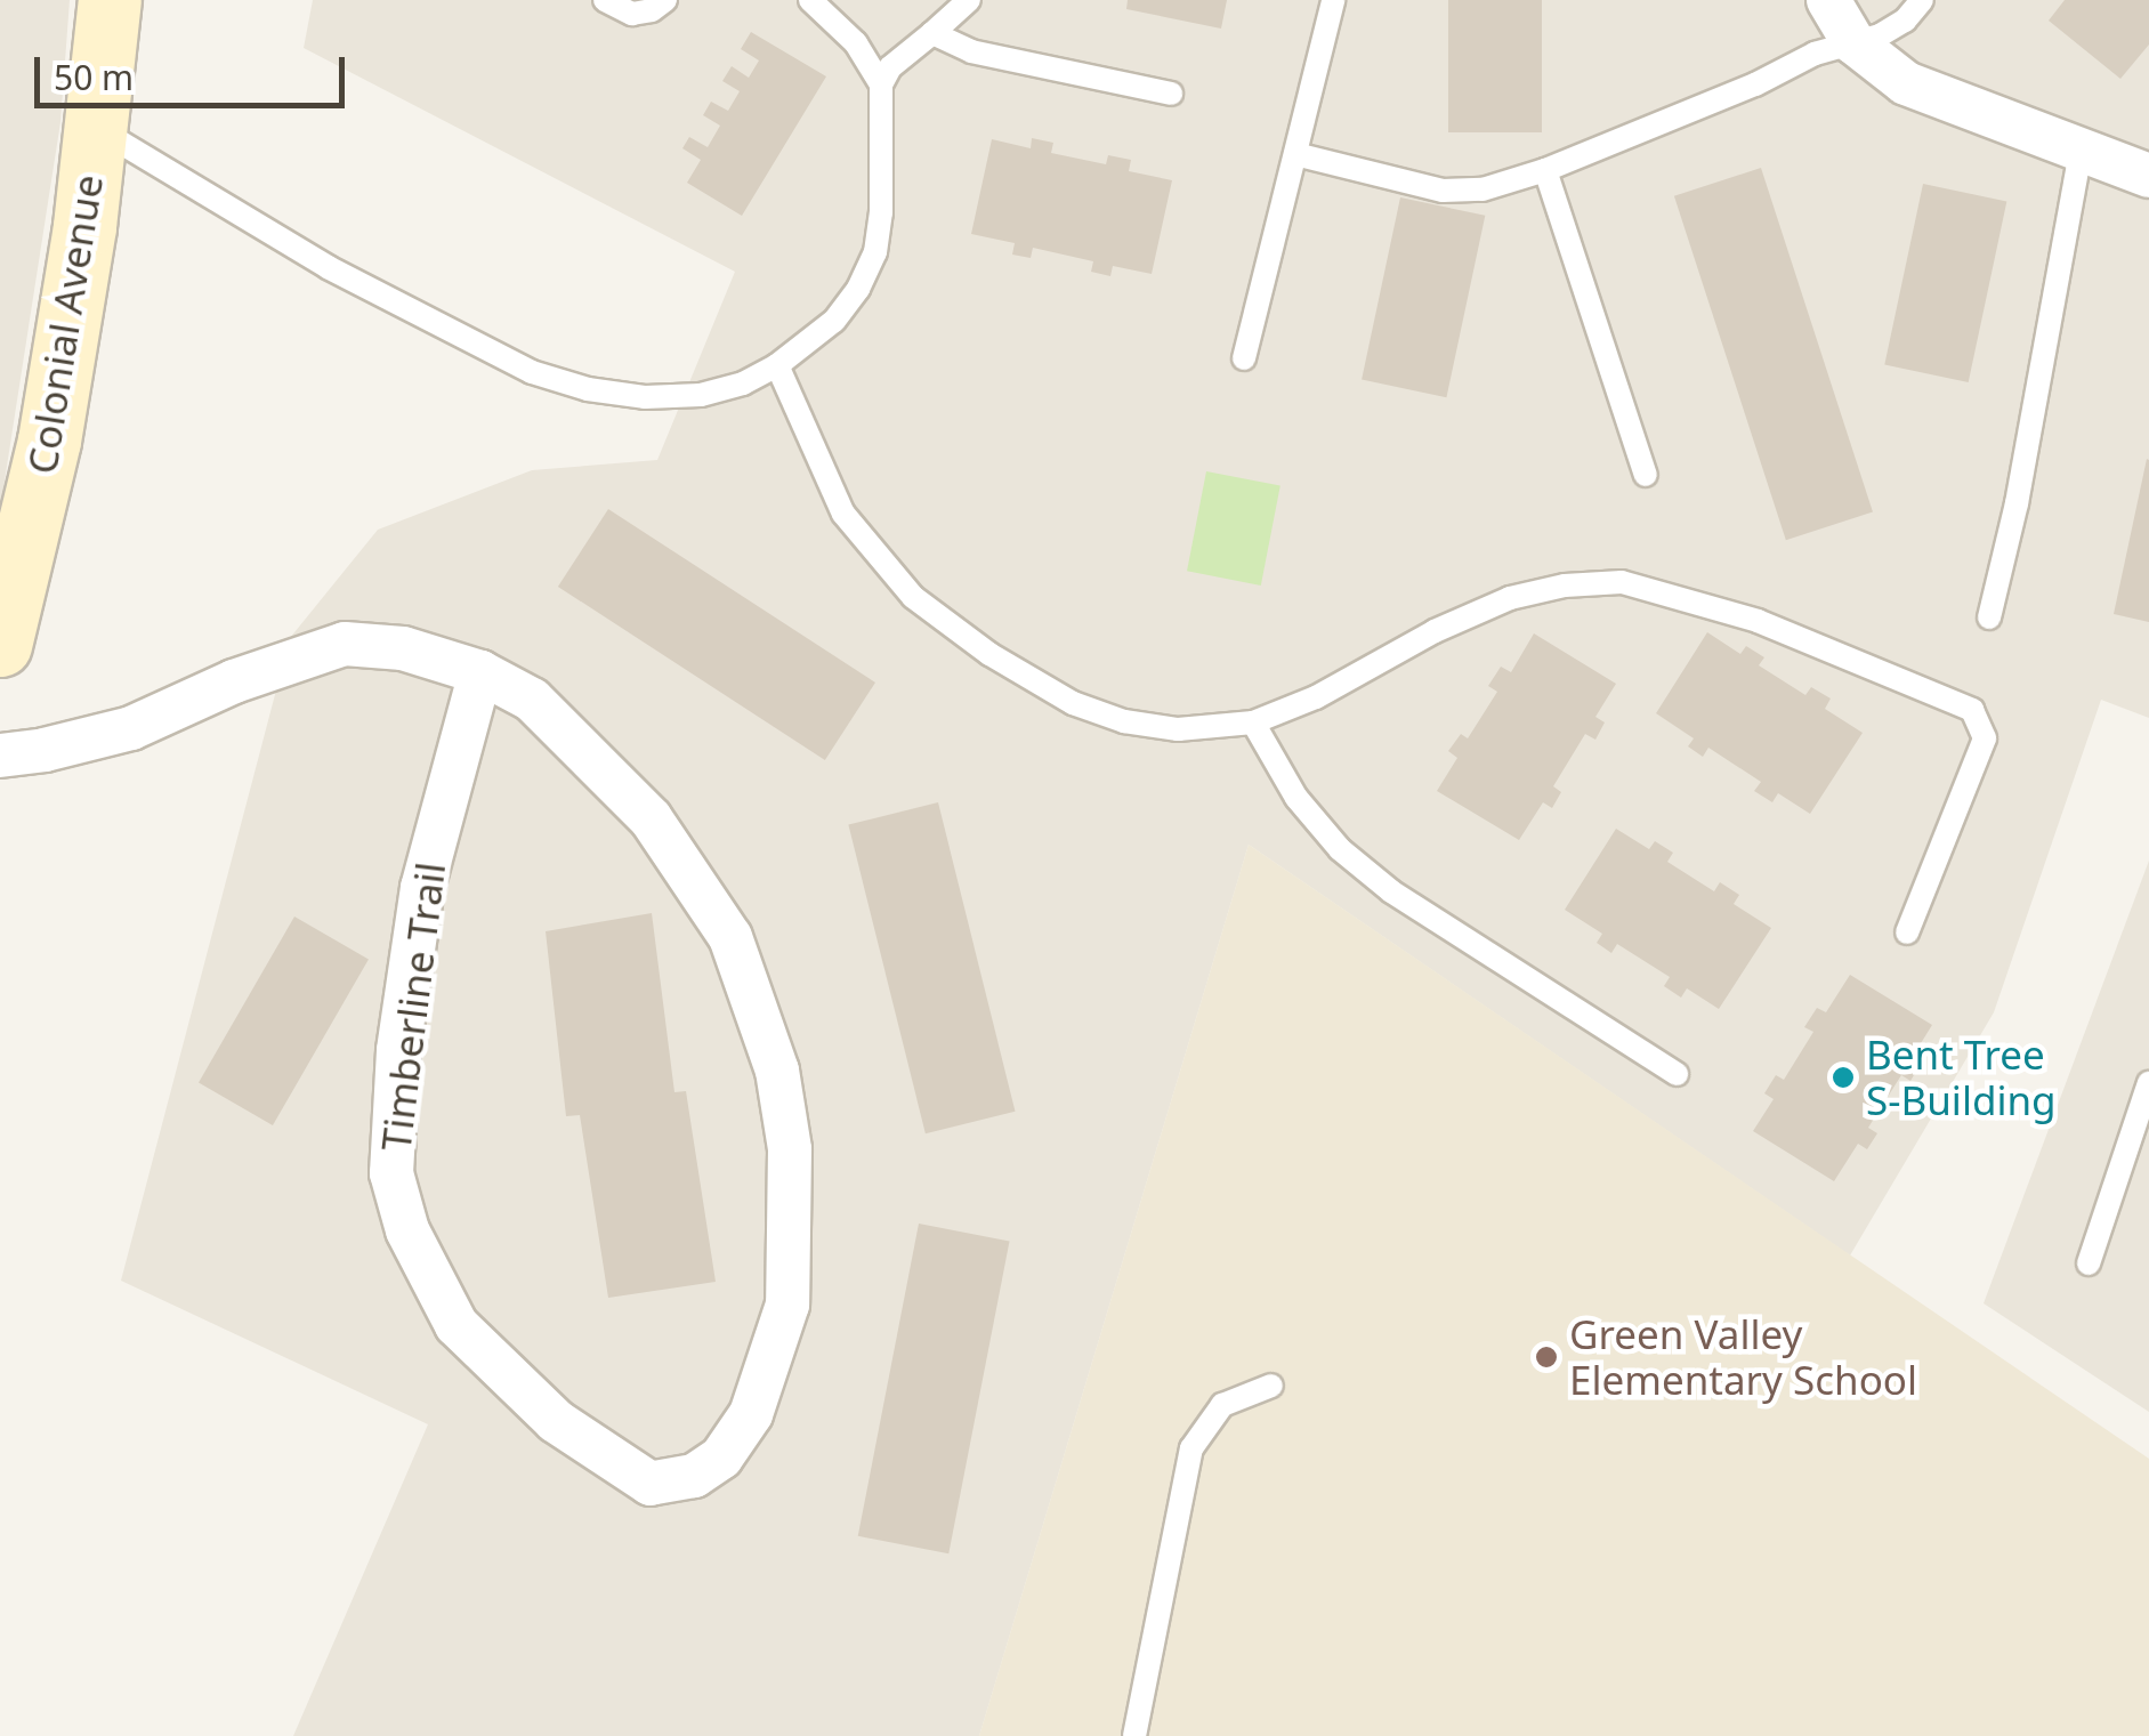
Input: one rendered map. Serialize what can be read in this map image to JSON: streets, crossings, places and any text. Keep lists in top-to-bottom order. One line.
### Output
{"streets":{"main road":["Colonial Avenue"],"street":["Timberline Trail"]},"places":["Bent Tree S-Building","Green Valley Elementary School"],"scale_bar":"50 m"}
